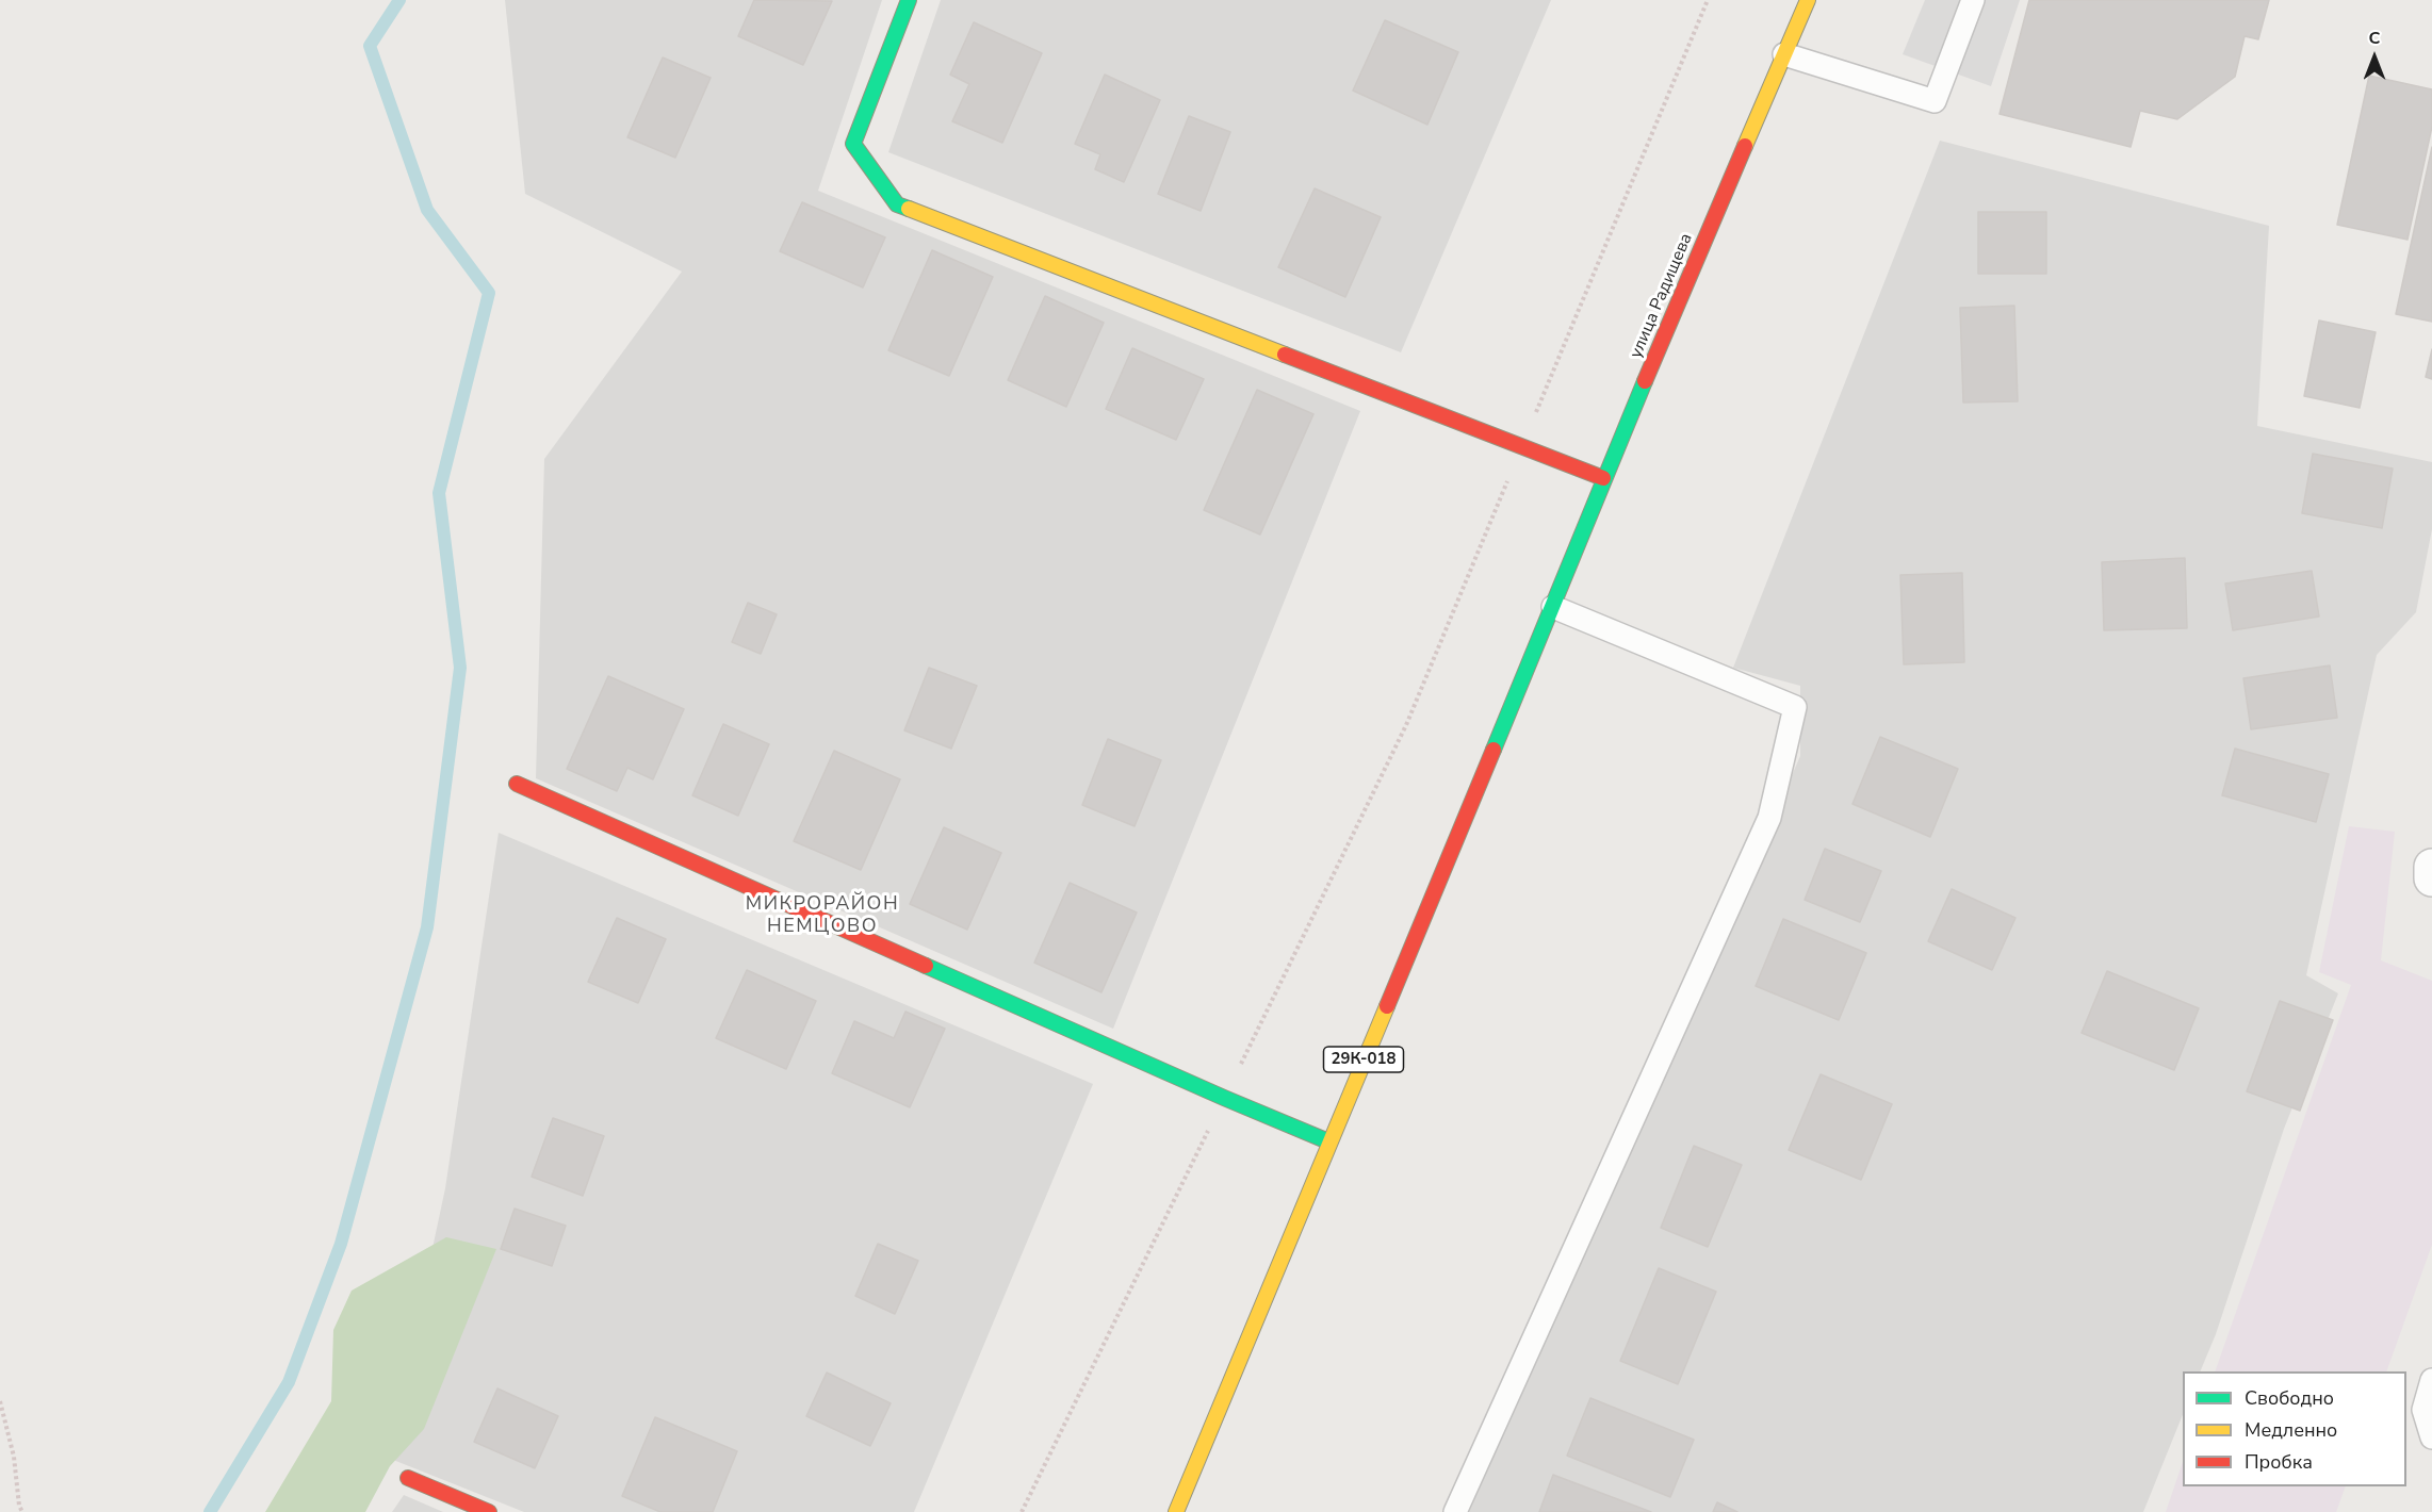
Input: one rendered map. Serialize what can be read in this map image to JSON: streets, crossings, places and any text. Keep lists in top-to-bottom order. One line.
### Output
{"streets":{"street":["улица Радищева","29К-018"]},"crossings":[["улица Радищева","29К-018"]],"districts":["МИКРОРАЙОН НЕМЦОВО"],"legend":["Свободно","Медленно","Пробка"],"north":"top"}
